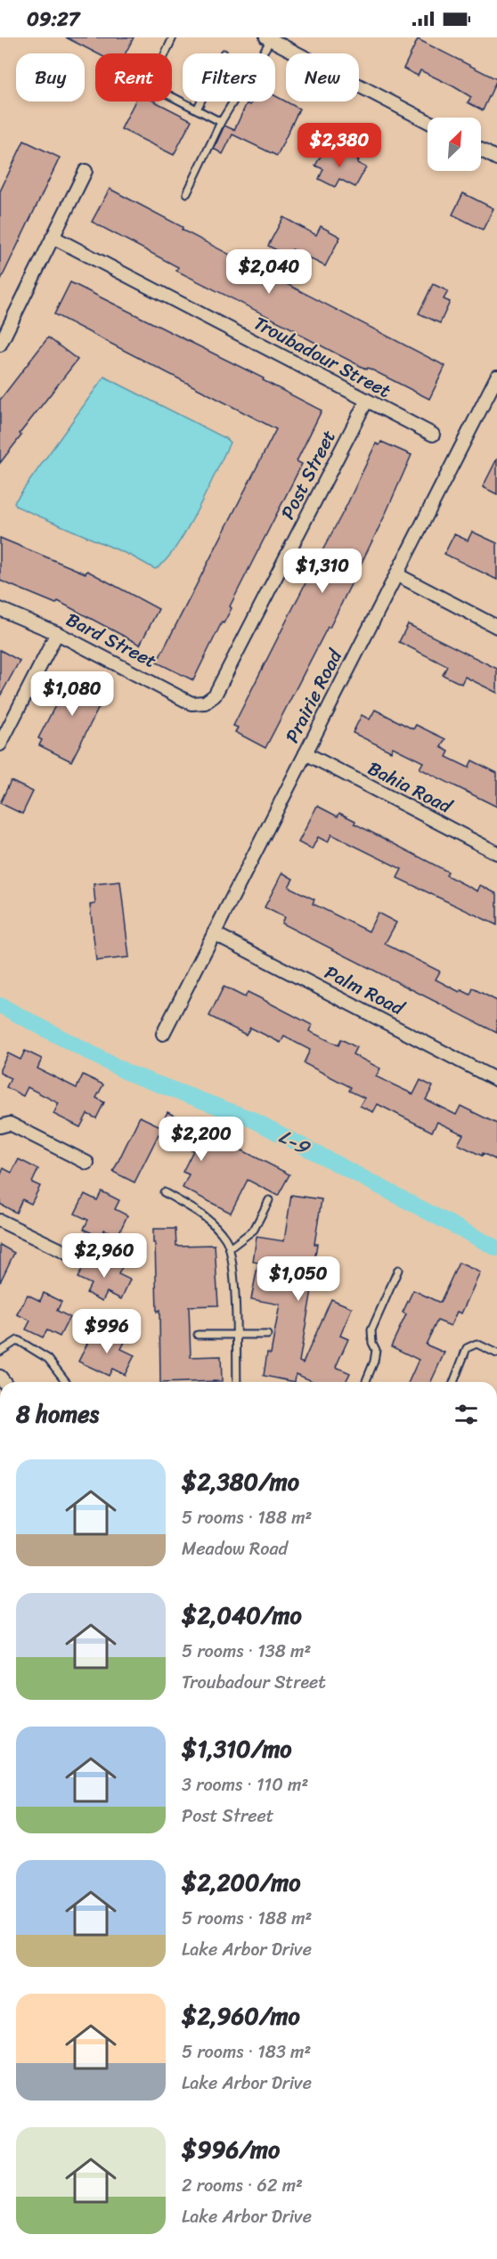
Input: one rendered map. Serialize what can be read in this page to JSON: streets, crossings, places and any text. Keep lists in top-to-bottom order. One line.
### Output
{"streets":{"street":["Troubadour Street","Post Street","Bard Street","Prairie Road","Bahia Road","Palm Road"]},"crossings":[["Troubadour Street","Post Street"],["Post Street","Bard Street"],["Prairie Road","Bahia Road"],["Prairie Road","Palm Road"]],"water":["L-9"],"north":"top right","page":{"status":"09:27","chip":["Buy","Rent","Filters","New"],"price":["$2,380","$2,040","$1,310","$1,080","$2,200","$2,960","$1,050","$996"],"heading":"8 homes","list":[{"name":"$2,380/mo","note":"5 rooms · 188 m² · Meadow Road"},{"name":"$2,040/mo","note":"5 rooms · 138 m² · Troubadour Street"},{"name":"$1,310/mo","note":"3 rooms · 110 m² · Post Street"},{"name":"$2,200/mo","note":"5 rooms · 188 m² · Lake Arbor Drive"},{"name":"$2,960/mo","note":"5 rooms · 183 m² · Lake Arbor Drive"},{"name":"$996/mo","note":"2 rooms · 62 m² · Lake Arbor Drive"}]}}
